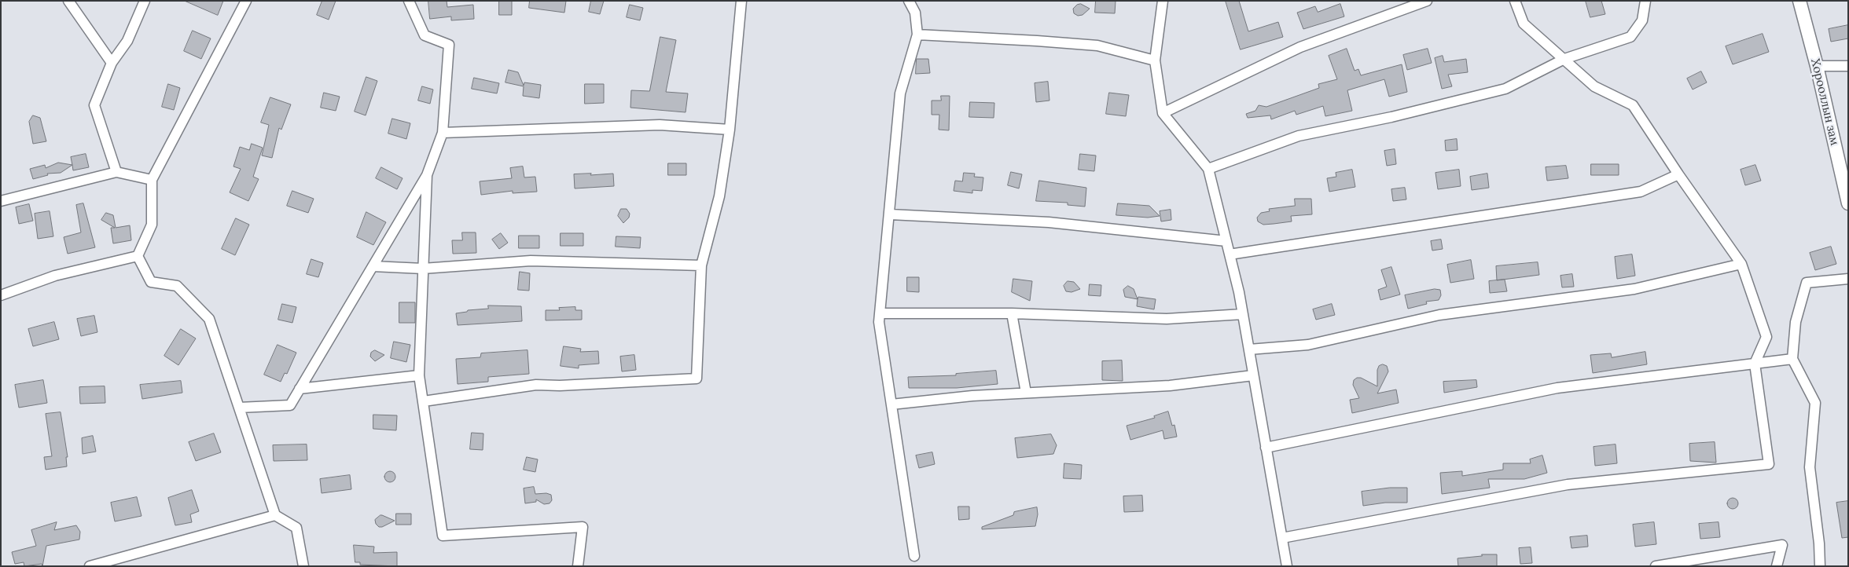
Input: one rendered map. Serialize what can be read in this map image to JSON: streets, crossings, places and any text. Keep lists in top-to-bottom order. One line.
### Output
{"streets":{"street":["Хорооллын зам"]}}
